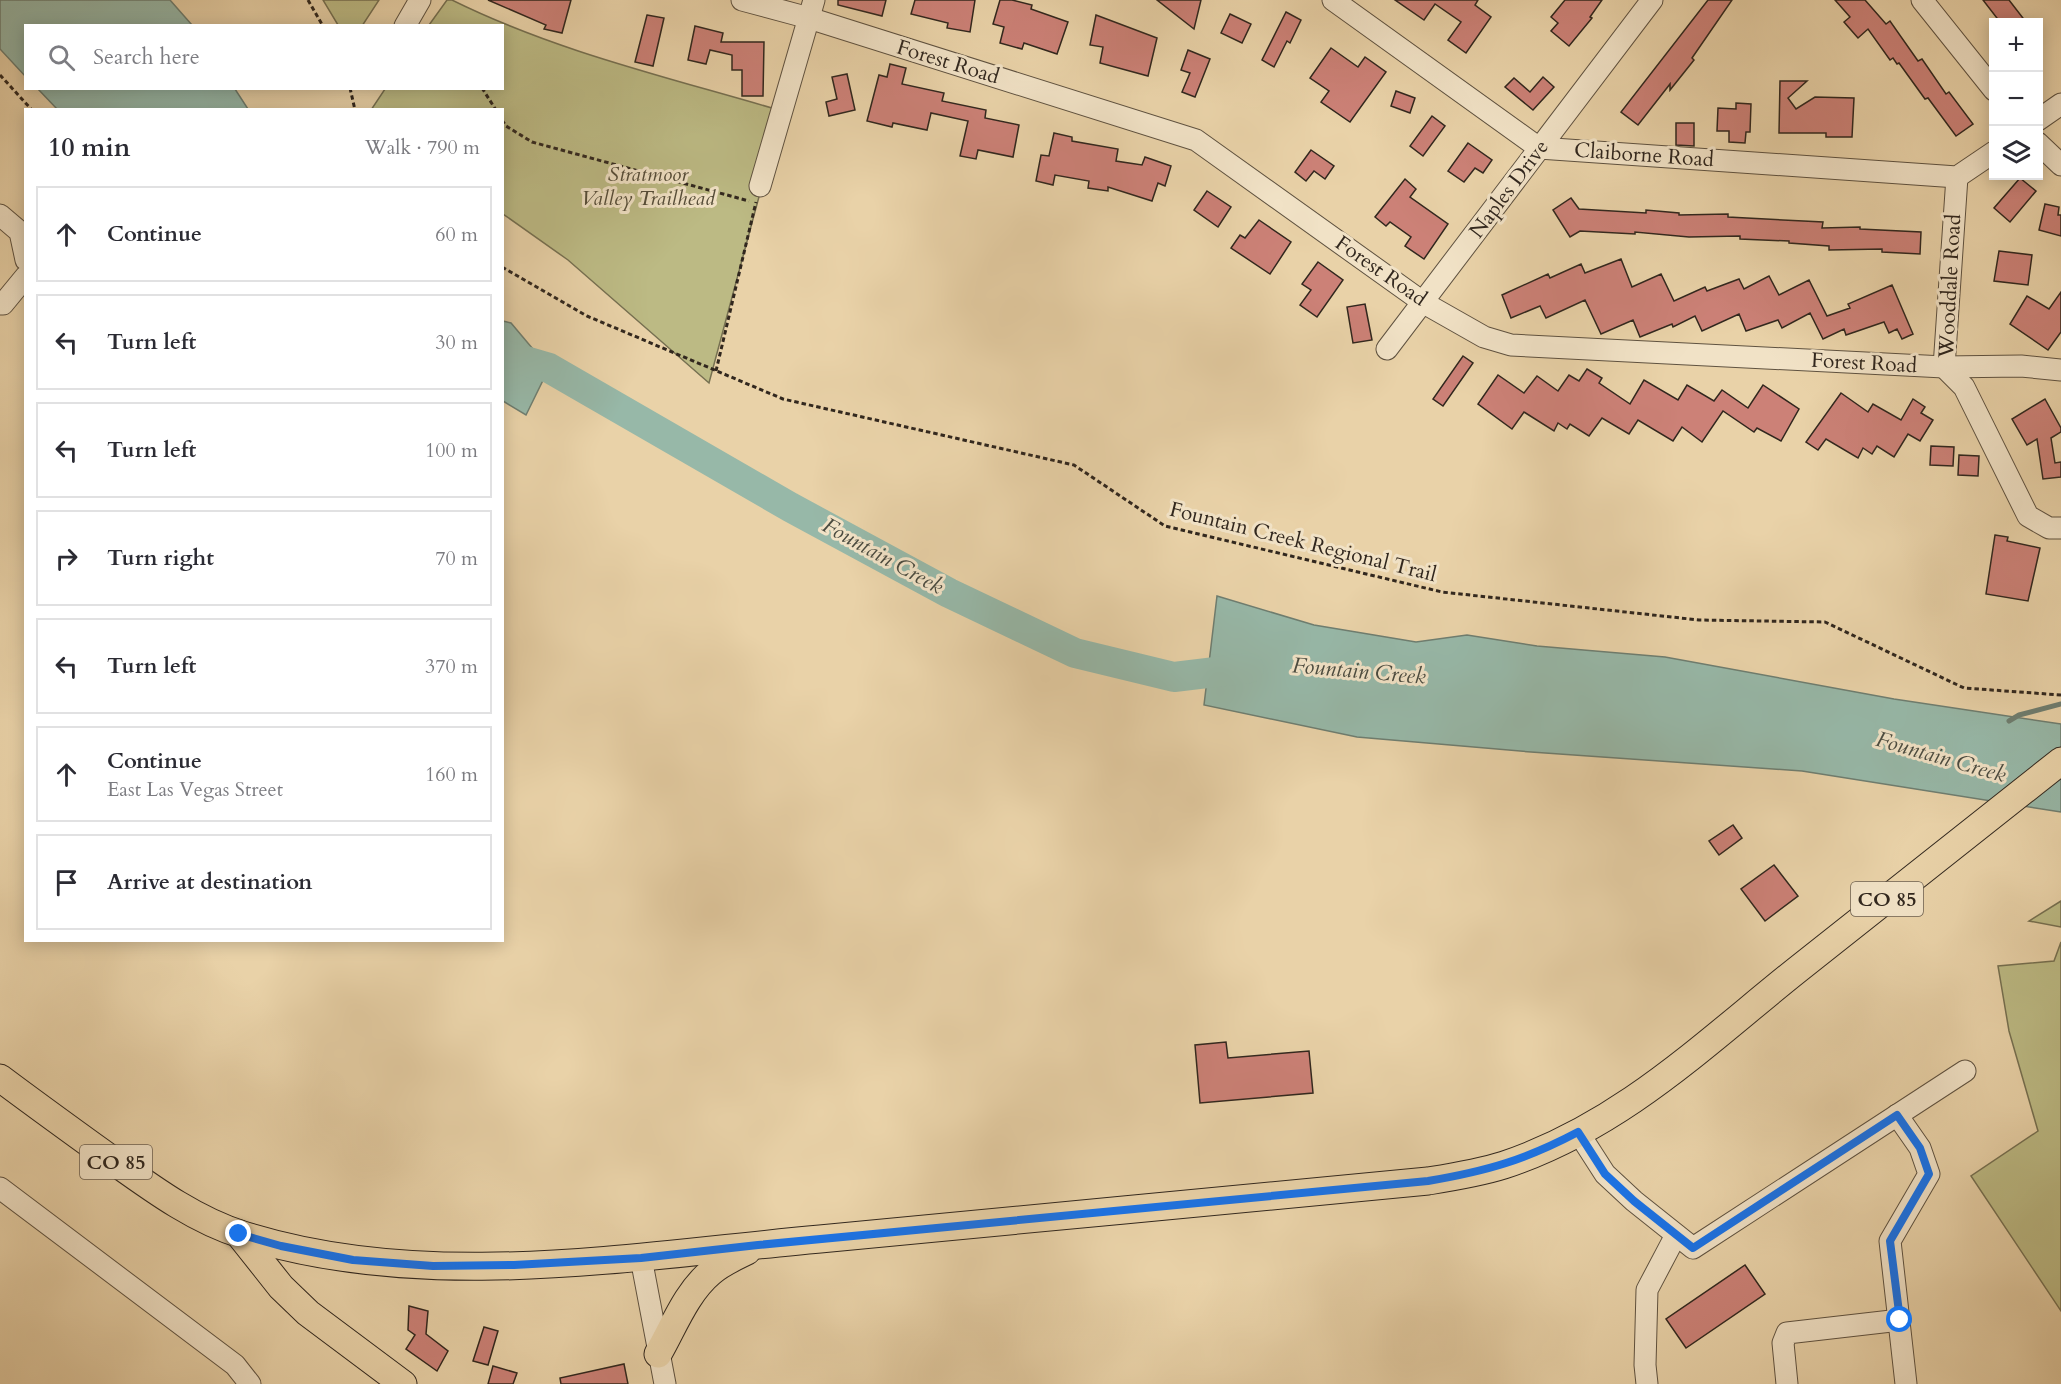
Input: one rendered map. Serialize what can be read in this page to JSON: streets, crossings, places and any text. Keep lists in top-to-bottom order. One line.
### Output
{"streets":{"main road":["CO 85"],"street":["Forest Road","Claiborne Road","Naples Drive","Wooddale Road"],"path":["Fountain Creek Regional Trail"]},"crossings":[["Forest Road","Naples Drive"],["Forest Road","Wooddale Road"],["Claiborne Road","Naples Drive"],["Claiborne Road","Wooddale Road"]],"water":["Fountain Creek"],"parks":["Stratmoor Valley Trailhead"],"page":{"map_buttons":["+","−"],"search":"Search here","heading":["10 min","Walk · 790 m"],"list":[["Continue","60 m"],["Turn left","30 m"],["Turn left","100 m"],["Turn right","70 m"],["Turn left","370 m"],["Continue","East Las Vegas Street","160 m"],"Arrive at destination"]}}
